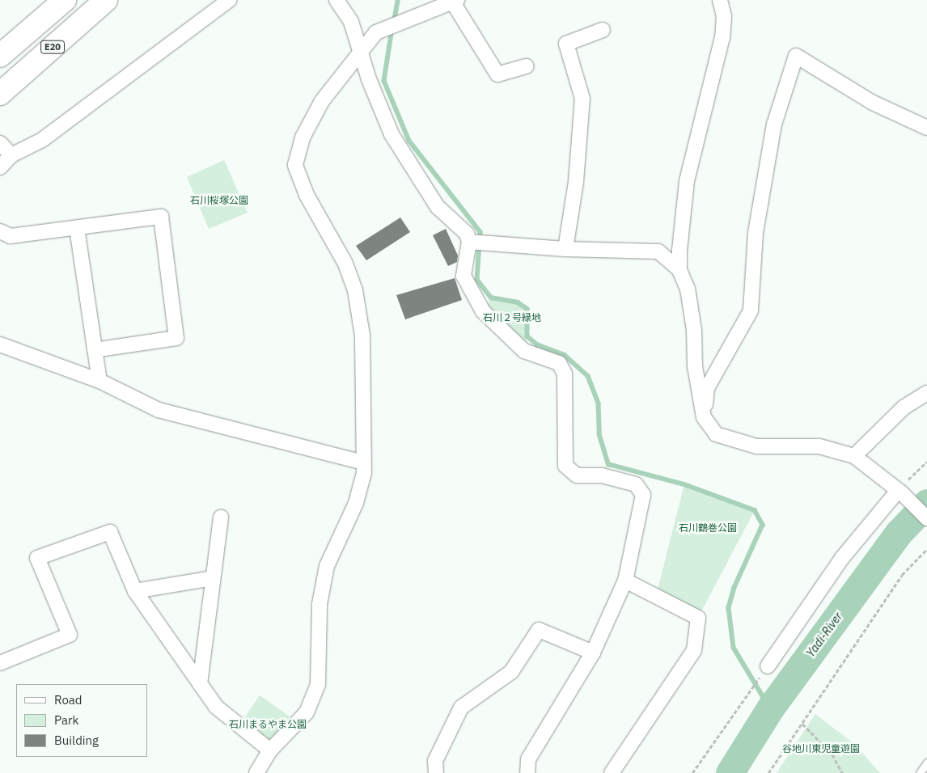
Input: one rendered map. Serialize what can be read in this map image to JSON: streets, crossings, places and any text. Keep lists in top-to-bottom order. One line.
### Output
{"streets":{"highway":["E20"]},"water":["Yadi-River"],"parks":["石川桜塚公園","石川２号緑地","石川鶴巻公園","石川まるやま公園","谷地川東児童遊園"],"legend":["Road","Park","Building"]}
